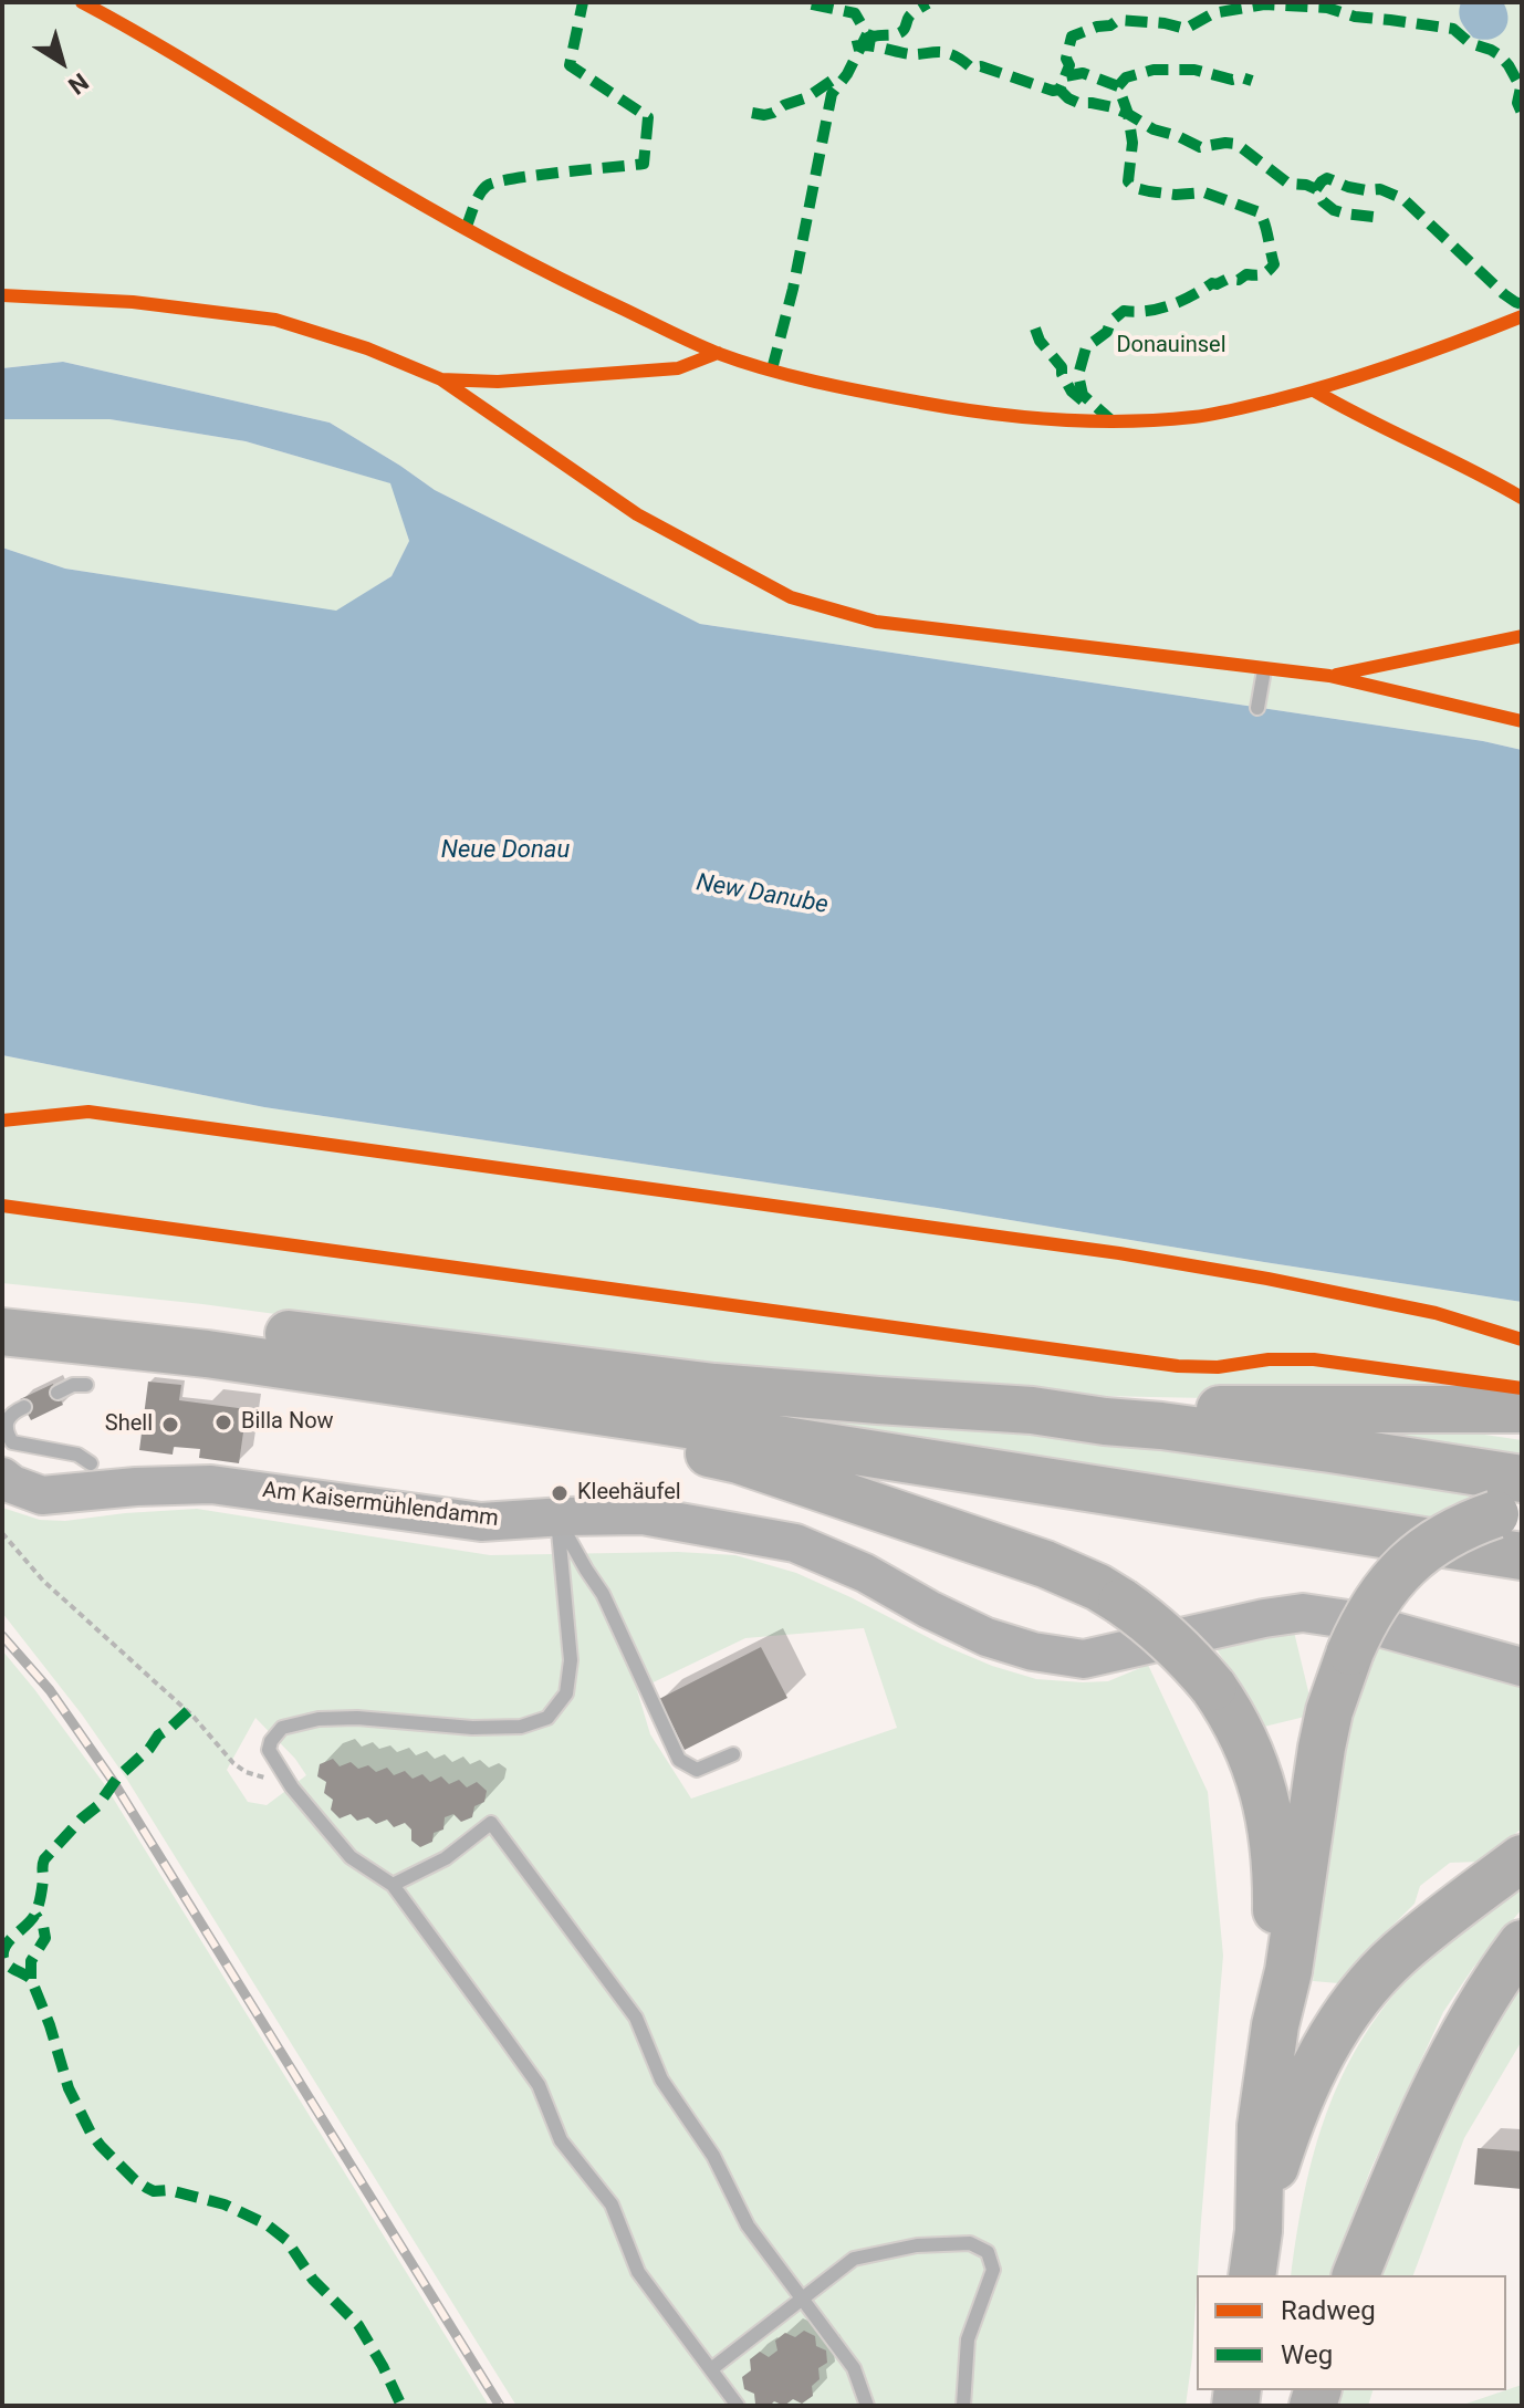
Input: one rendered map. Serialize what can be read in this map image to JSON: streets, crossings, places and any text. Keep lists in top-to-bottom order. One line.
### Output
{"streets":{"street":["Am Kaisermühlendamm"]},"water":["Neue Donau","New Danube"],"parks":["Donauinsel"],"places":["Billa Now","Shell","Kleehäufel"],"legend":["Radweg","Weg"],"north":"bottom right"}
